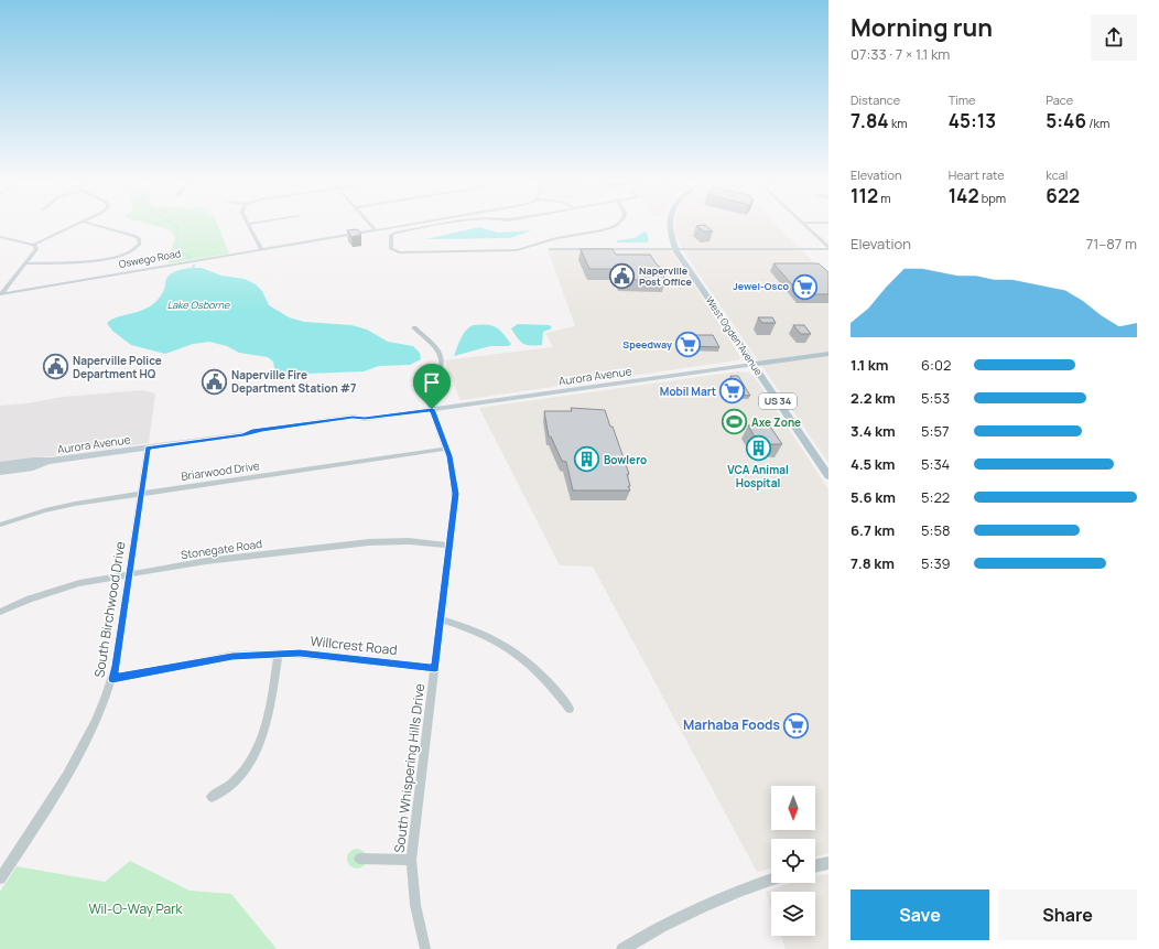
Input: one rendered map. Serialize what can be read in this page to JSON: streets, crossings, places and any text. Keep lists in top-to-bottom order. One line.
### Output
{"streets":{"main road":["West Ogden Avenue","Aurora Avenue","US 34"],"street":["Oswego Road","Briarwood Drive","Stonegate Road","South Birchwood Drive","Willcrest Road","South Whispering Hills Drive"]},"crossings":[["West Ogden Avenue","Aurora Avenue"],["Aurora Avenue","South Birchwood Drive"],["Aurora Avenue","South Whispering Hills Drive"],["Briarwood Drive","South Birchwood Drive"],["Briarwood Drive","South Whispering Hills Drive"],["Stonegate Road","South Birchwood Drive"],["Stonegate Road","South Whispering Hills Drive"],["South Birchwood Drive","Willcrest Road"],["Willcrest Road","South Whispering Hills Drive"]],"water":["Lake Osborne"],"parks":["Wil-O-Way Park"],"places":{"public building":["Naperville Post Office","Naperville Police Department HQ","Naperville Fire Department Station #7"],"supermarket":["Jewel-Osco","Speedway","Mobil Mart","Marhaba Foods"],"sports":["Axe Zone"],"building":["VCA Animal Hospital","Bowlero"]},"north":"bottom","page":{"heading":["Morning run","07:33 · 7 × 1.1 km"],"stats":[["Distance","7.84 km"],["Time","45:13"],["Pace","5:46 /km"],["Elevation","112 m"],["Heart rate","142 bpm"],["kcal","622"]],"chart":["Elevation","71–87 m"],"list":[{"name":"1.1 km","note":"6:02"},{"name":"2.2 km","note":"5:53"},{"name":"3.4 km","note":"5:57"},{"name":"4.5 km","note":"5:34"},{"name":"5.6 km","note":"5:22"},{"name":"6.7 km","note":"5:58"},{"name":"7.8 km","note":"5:39"}],"buttons":["Save","Share"]}}
